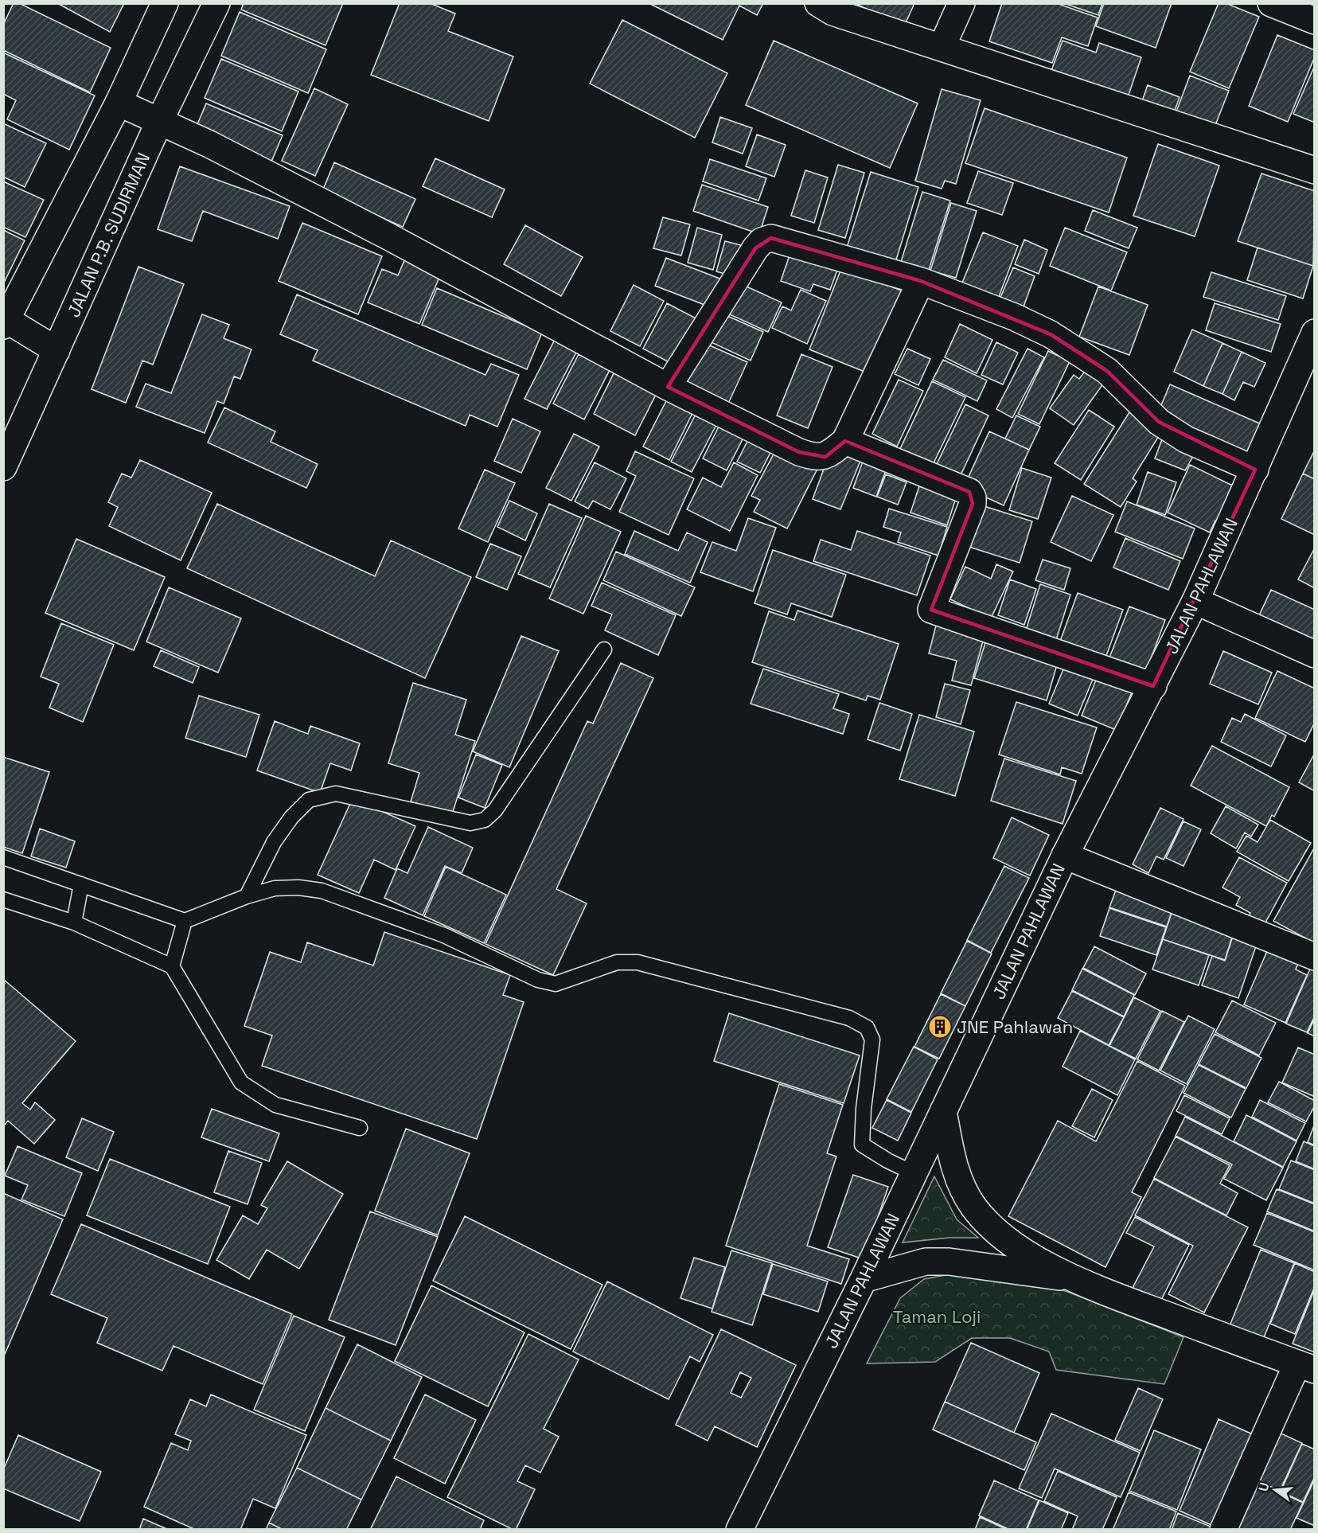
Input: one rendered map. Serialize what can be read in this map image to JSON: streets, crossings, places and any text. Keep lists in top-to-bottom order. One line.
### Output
{"streets":{"street":["JALAN P.B. SUDIRMAN","JALAN PAHLAWAN"]},"parks":["Taman Loji"],"places":{"building":["JNE Pahlawan"]},"north":"left"}
